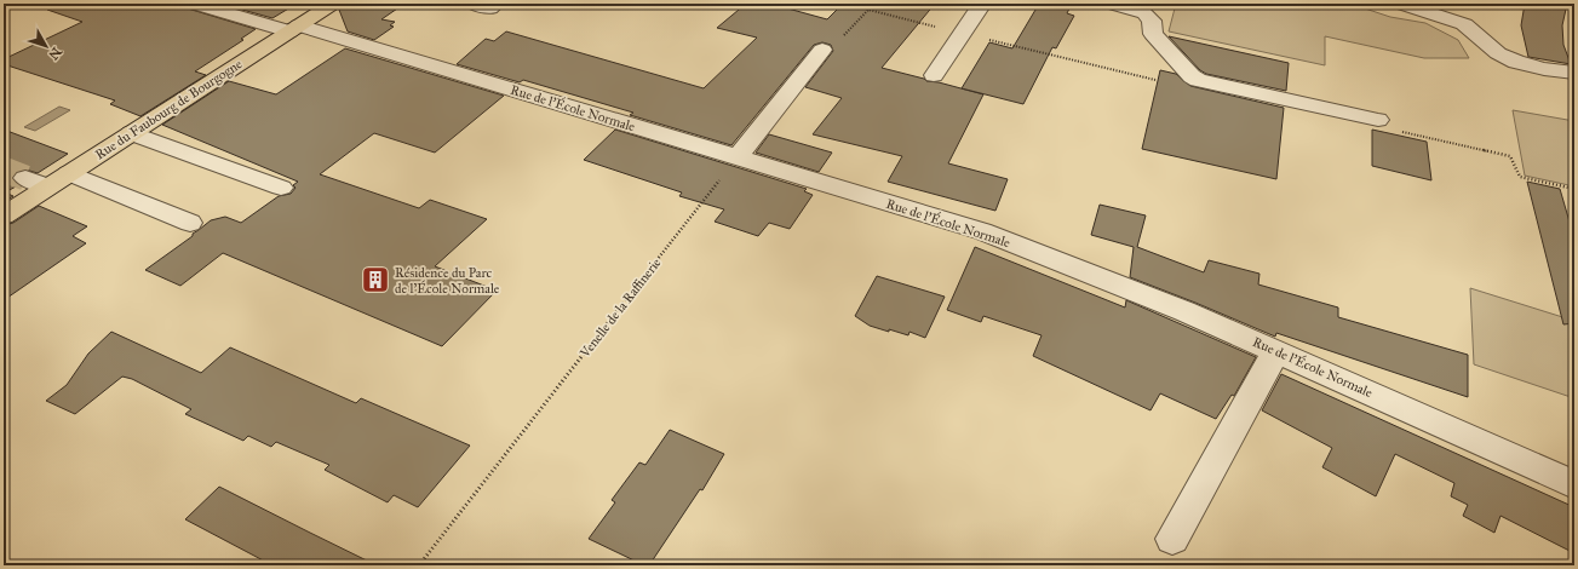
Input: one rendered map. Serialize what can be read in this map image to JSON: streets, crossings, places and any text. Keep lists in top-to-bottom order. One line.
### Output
{"streets":{"main road":["Rue du Faubourg de Bourgogne"],"street":["Rue de l'École Normale"],"path":["Venelle de la Raffinerie"]},"crossings":[["Rue de l'École Normale","Rue du Faubourg de Bourgogne"],["Rue de l'École Normale","Venelle de la Raffinerie"]],"places":{"building":["Résidence du Parc de l'École Normale"]},"north":"bottom right"}
